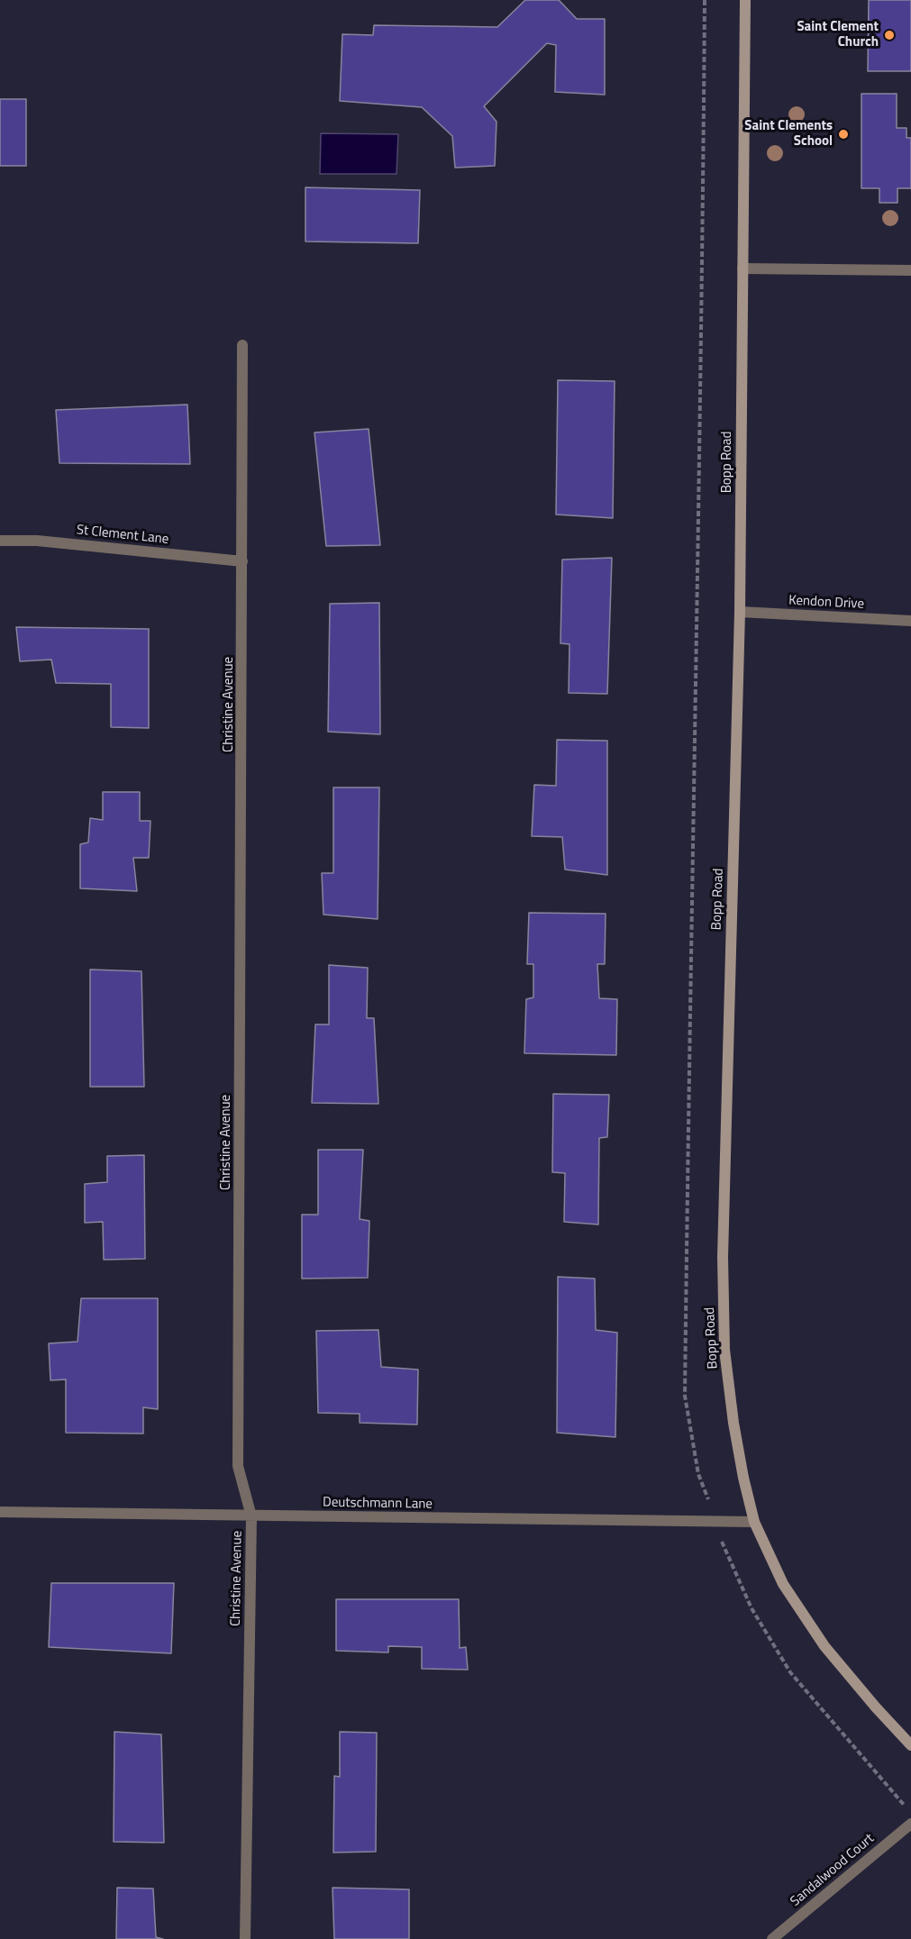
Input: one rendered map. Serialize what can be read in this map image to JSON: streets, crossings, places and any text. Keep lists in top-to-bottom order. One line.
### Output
{"streets":{"street":["Bopp Road","St Clement Lane","Kendon Drive","Christine Avenue","Deutschmann Lane","Sandalwood Court"]},"crossings":[["Bopp Road","Kendon Drive"],["Bopp Road","Deutschmann Lane"],["St Clement Lane","Christine Avenue"],["Christine Avenue","Deutschmann Lane"]],"places":["Saint Clement Church","Saint Clements School"]}
